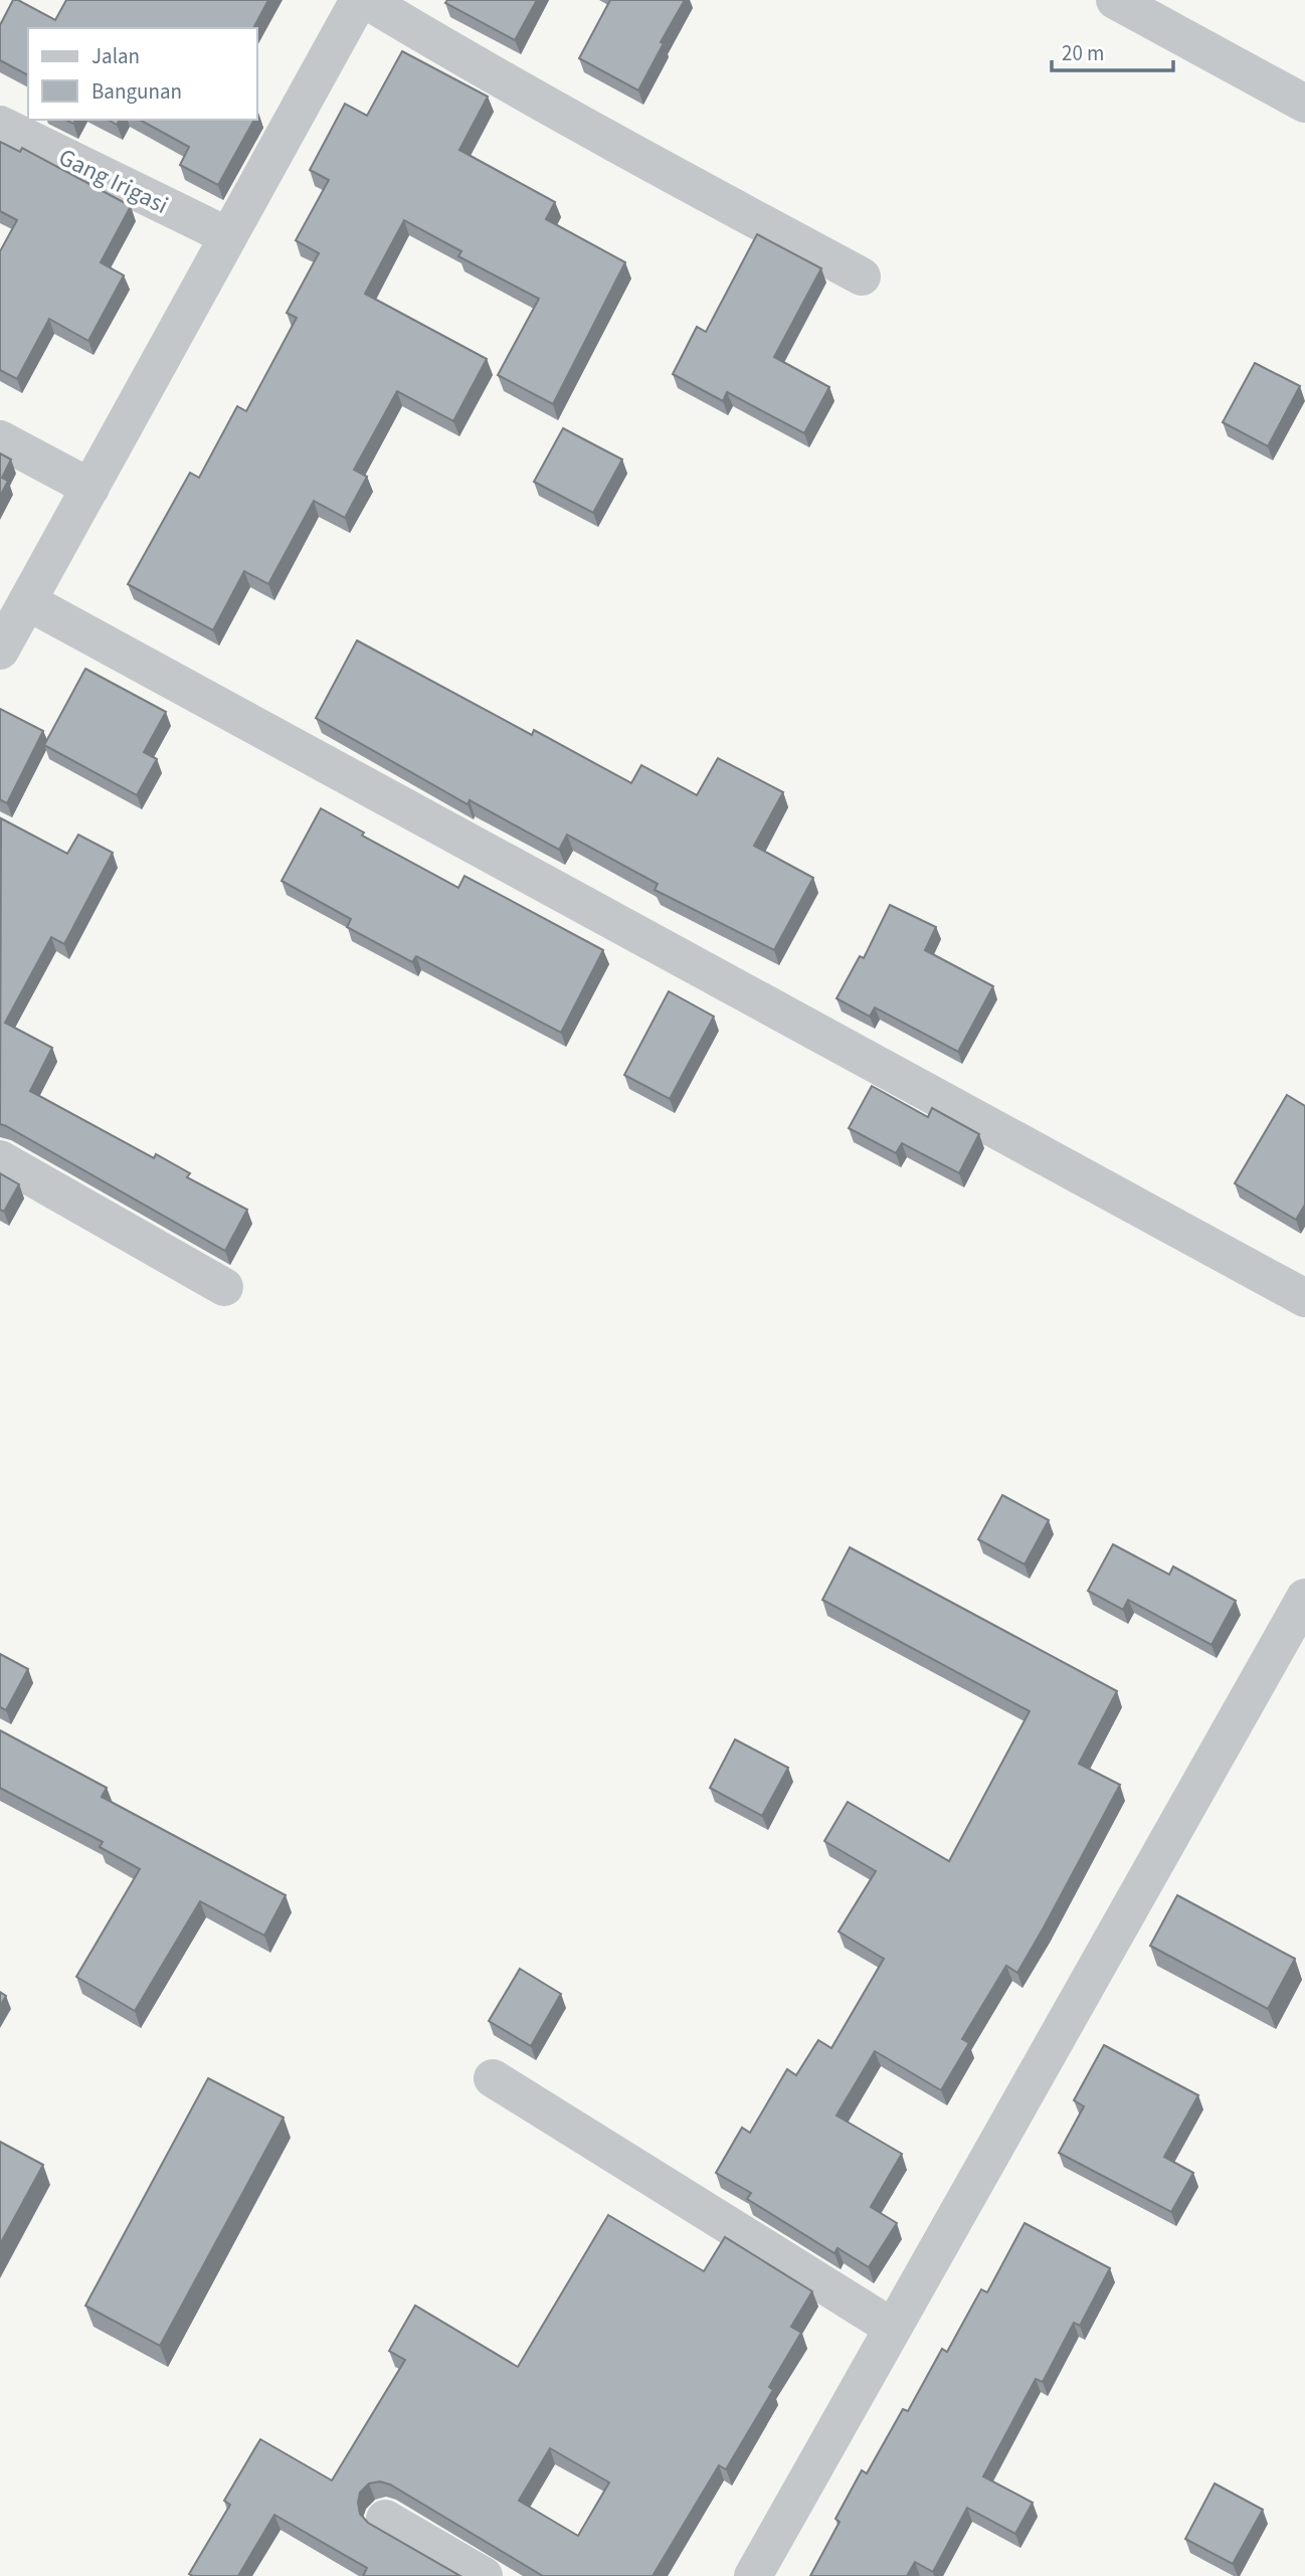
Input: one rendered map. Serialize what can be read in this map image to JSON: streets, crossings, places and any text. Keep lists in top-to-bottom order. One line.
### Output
{"streets":{"street":["Gang Irigasi"]},"legend":["Jalan","Bangunan"],"scale_bar":"20 m"}
